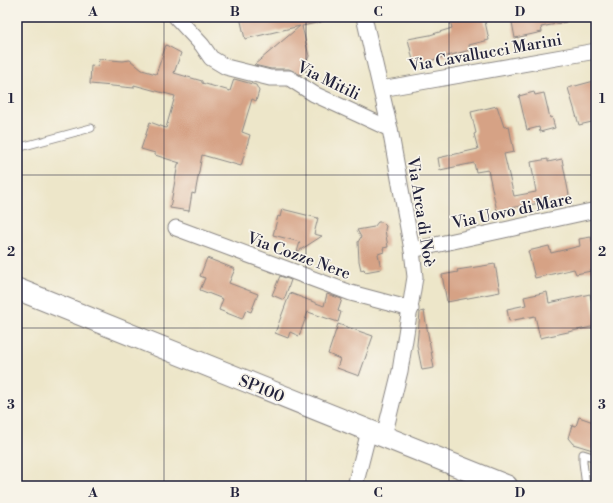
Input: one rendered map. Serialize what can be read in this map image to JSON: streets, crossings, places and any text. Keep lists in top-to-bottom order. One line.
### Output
{"streets":{"main road":["SP100"],"street":["Via Cavallucci Marini","Via Mitili","Via Uovo di Mare","Via Arca di Noè","Via Cozze Nere"]},"crossings":[["Via Cavallucci Marini","Via Arca di Noè"],["Via Mitili","Via Arca di Noè"],["Via Uovo di Mare","Via Arca di Noè"],["Via Arca di Noè","Via Cozze Nere"],["Via Arca di Noè","SP100"]],"grid":{"columns":["A","B","C","D"],"rows":["1","2","3"]}}
